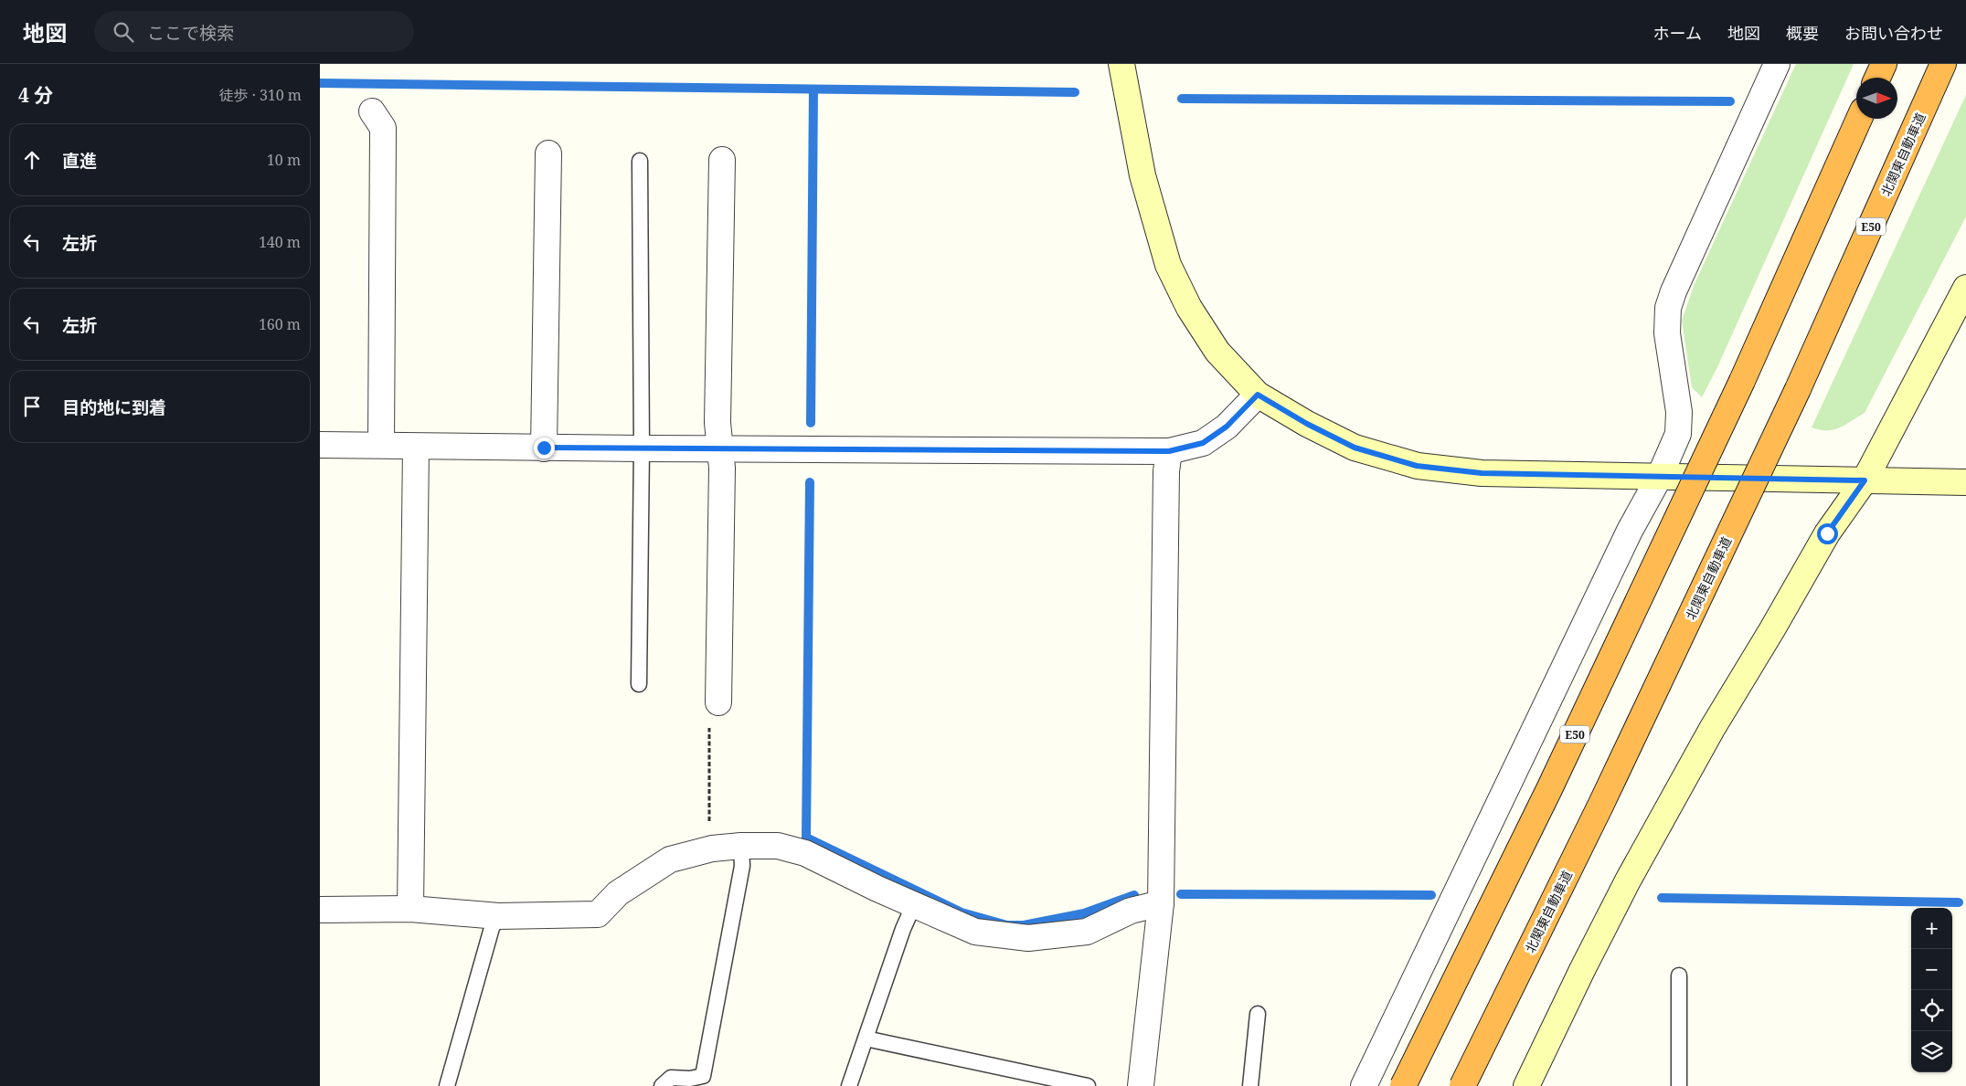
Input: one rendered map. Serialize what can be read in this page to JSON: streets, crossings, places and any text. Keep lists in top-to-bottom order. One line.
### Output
{"streets":{"highway":["北関東自動車道","E50"]},"north":"right","page":{"header":"地図","search":"ここで検索","nav":["ホーム","地図","概要","お問い合わせ"],"heading":["4 分","徒歩 · 310 m"],"list":[["直進","10 m"],["左折","140 m"],["左折","160 m"],"目的地に到着"],"map_buttons":["+","−"]}}
